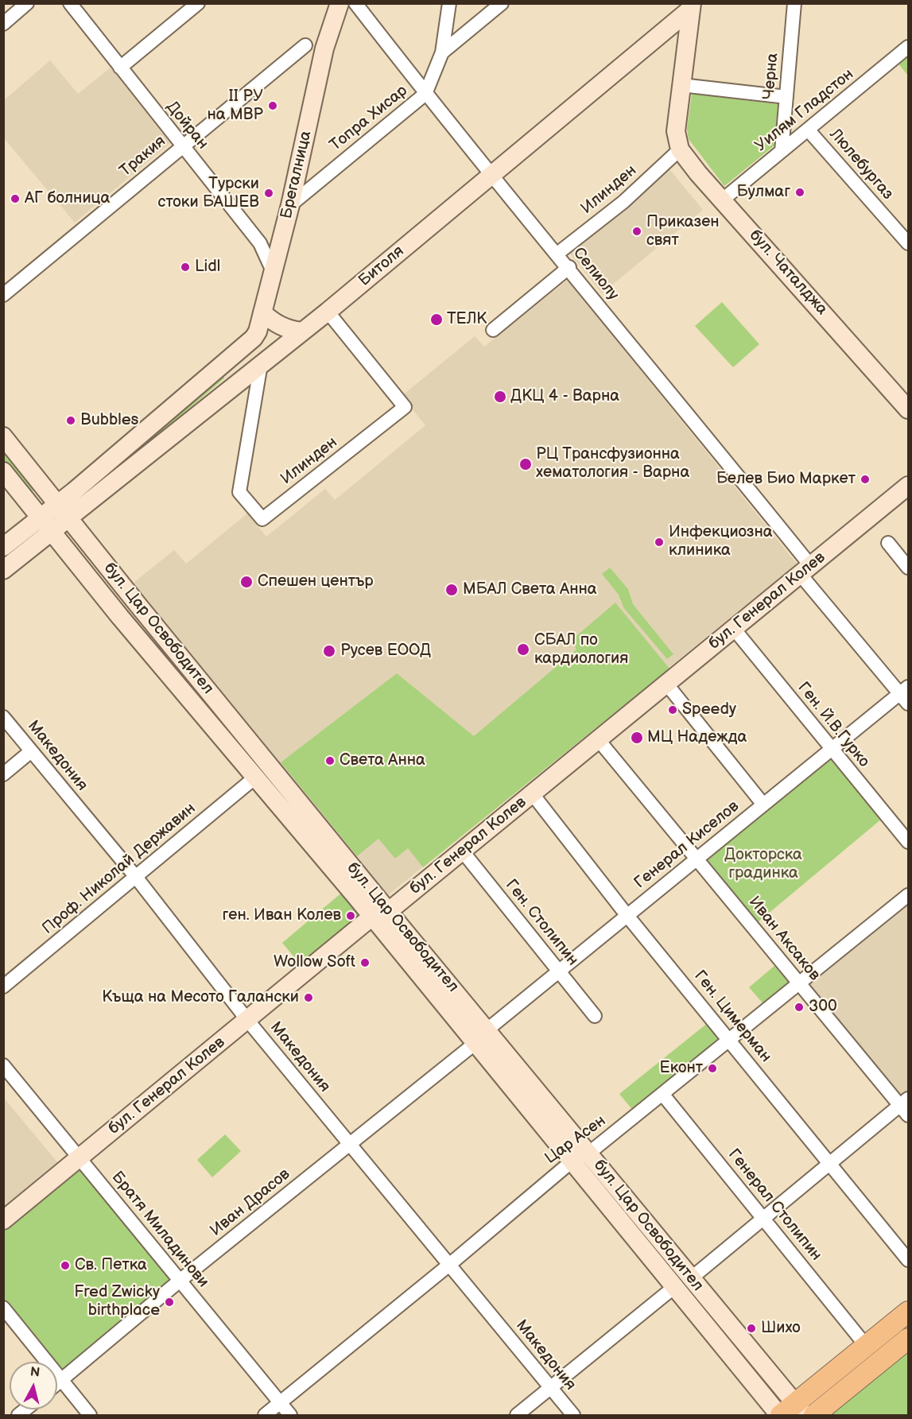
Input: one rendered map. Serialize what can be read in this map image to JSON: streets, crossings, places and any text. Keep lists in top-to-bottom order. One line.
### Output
{"streets":{"street":["Черна","Уилям Гладстон","Топра Хисар","Дойран","Тракия","Люлебургаз","Брегалница","Илинден","Битоля","бул. Чаталджа","Селиолу","бул. Генерал Колев","бул. Цар Освободител","Ген. Й.В.Гурко","Македония","Генерал Киселов","Проф. Николай Державин","Ген. Столипин","Иван Аксаков","Ген. Цимерман","Цар Асен","Иван Драсов","Генерал Столипин","Братя Миладинови"]},"crossings":[["Черна","Уилям Гладстон"],["Уилям Гладстон","Люлебургаз"],["Уилям Гладстон","бул. Чаталджа"],["Топра Хисар","Брегалница"],["Топра Хисар","Селиолу"],["Дойран","Тракия"],["Дойран","Брегалница"],["Брегалница","бул. Цар Освободител"],["Илинден","Битоля"],["Илинден","бул. Чаталджа"],["Илинден","Селиолу"],["Битоля","бул. Чаталджа"],["Битоля","Селиолу"],["Битоля","бул. Цар Освободител"],["Селиолу","бул. Генерал Колев"],["Селиолу","Генерал Киселов"],["бул. Генерал Колев","бул. Цар Освободител"],["бул. Генерал Колев","Ген. Й.В.Гурко"],["бул. Генерал Колев","Македония"],["бул. Генерал Колев","Ген. Столипин"],["бул. Генерал Колев","Иван Аксаков"],["бул. Генерал Колев","Ген. Цимерман"],["бул. Генерал Колев","Братя Миладинови"],["бул. Цар Освободител","Генерал Киселов"],["бул. Цар Освободител","Проф. Николай Державин"],["бул. Цар Освободител","Цар Асен"],["бул. Цар Освободител","Иван Драсов"],["Ген. Й.В.Гурко","Генерал Киселов"],["Македония","Проф. Николай Державин"],["Македония","Цар Асен"],["Македония","Иван Драсов"],["Генерал Киселов","Ген. Столипин"],["Генерал Киселов","Иван Аксаков"],["Генерал Киселов","Ген. Цимерман"],["Иван Аксаков","Цар Асен"],["Ген. Цимерман","Цар Асен"],["Цар Асен","Генерал Столипин"],["Цар Асен","Братя Миладинови"],["Иван Драсов","Братя Миладинови"]],"parks":["Докторска градинка"],"places":["II РУ на МВР","Булмаг","Турски стоки БАШЕВ","АГ болница","Приказен свят","Lidl","ТЕЛК","ДКЦ 4 - Варна","Bubbles","РЦ Трансфузионна хематология - Варна","Белев Био Маркет","Инфекциозна клиника","Спешен център","МБАЛ Света Анна","СБАЛ по кардиология","Русев ЕООД","Speedy","МЦ Надежда","Света Анна","ген. Иван Колев","Wollow Soft","Къща на Месото Галански","300","Еконт","Св. Петка","Fred Zwicky birthplace","Шихо"],"north":"top"}
